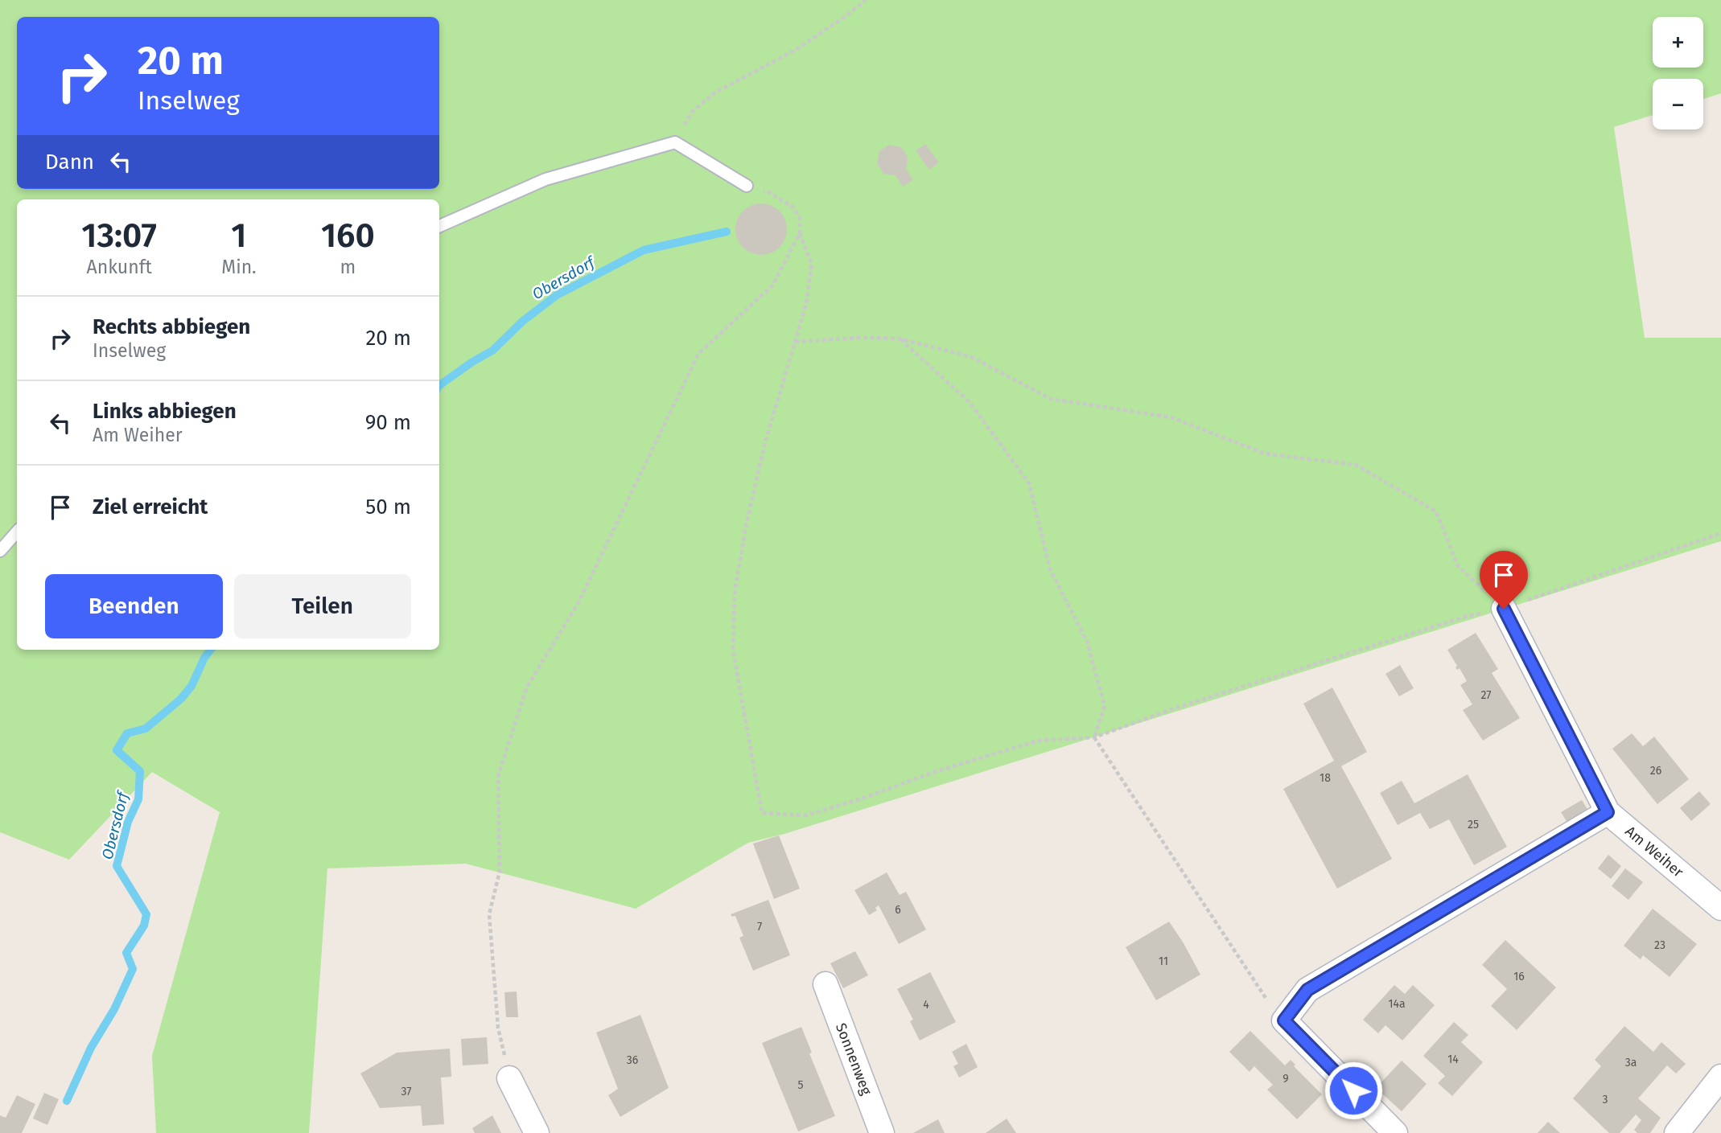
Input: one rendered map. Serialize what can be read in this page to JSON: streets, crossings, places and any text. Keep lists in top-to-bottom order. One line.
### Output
{"streets":{"street":["Am Weiher","Sonnenweg"]},"water":["Obersdorf"],"house_numbers":["27","26","18","25","6","7","23","11","16","14a","4","14","36","3a","9","5","37","3"],"page":{"map_buttons":["+","−"],"turn":["20 m","Inselweg"],"then":"Dann","eta":["13:07","Ankunft","1","Min.","160","m"],"list":[{"name":"Rechts abbiegen","note":"Inselweg","value":"20 m"},{"name":"Links abbiegen","note":"Am Weiher","value":"90 m"},{"name":"Ziel erreicht","value":"50 m"}],"buttons":["Beenden","Teilen"]}}
